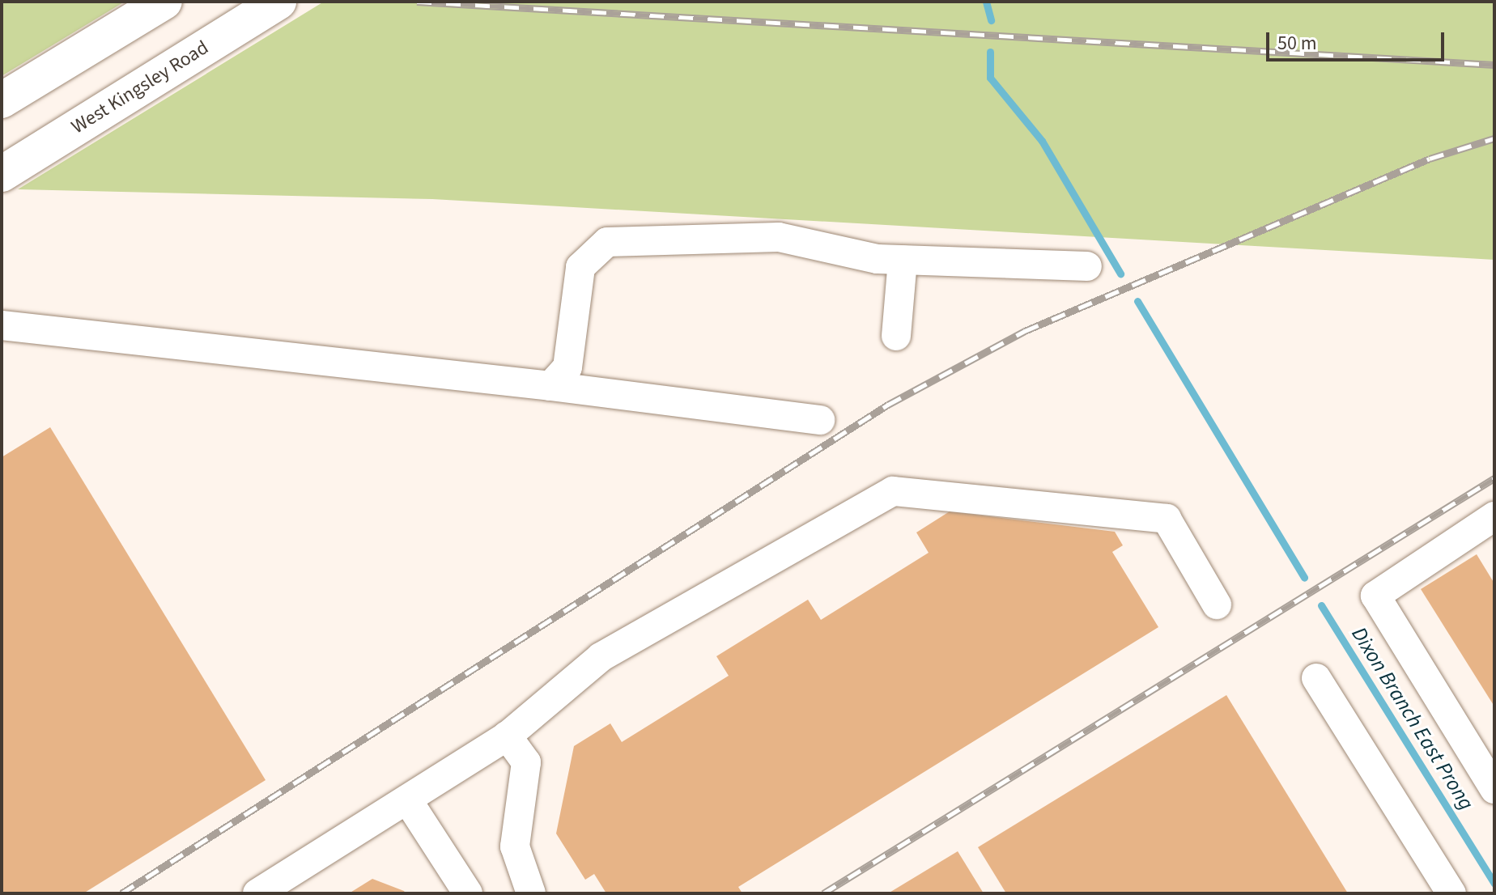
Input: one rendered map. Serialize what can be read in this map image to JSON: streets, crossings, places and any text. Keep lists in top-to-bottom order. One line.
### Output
{"streets":{"main road":["West Kingsley Road"]},"water":["Dixon Branch East Prong"],"scale_bar":"50 m"}
